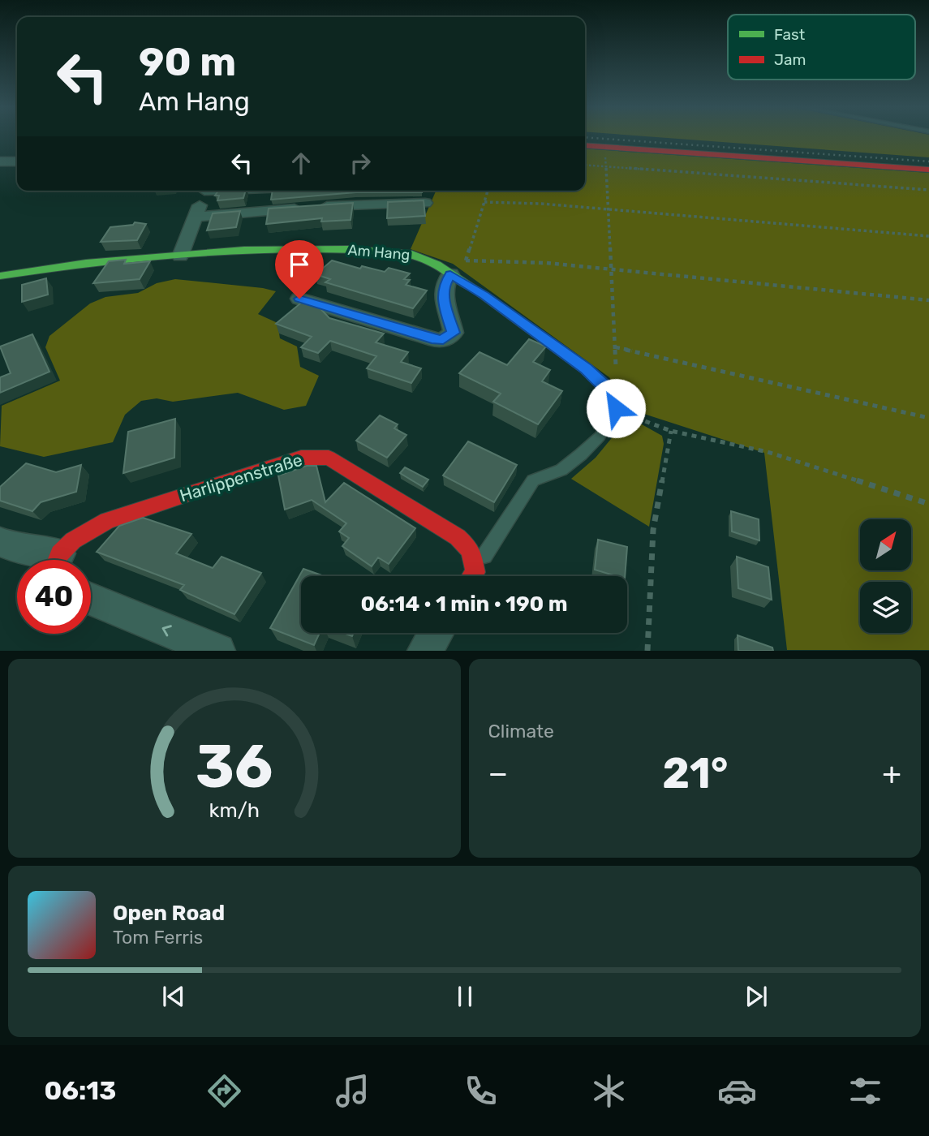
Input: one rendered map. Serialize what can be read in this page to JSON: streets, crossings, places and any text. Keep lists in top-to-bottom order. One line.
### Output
{"streets":{"street":["Am Hang","Harlippenstraße"]},"legend":["Fast","Jam"],"north":"top right","page":{"turn":["90 m","Am Hang"],"limit":"40","trip":"06:14 · 1 min · 190 m","tile":"Climate","heat":["−","21°","+"],"song":["Open Road","Tom Ferris"],"tabs":"06:13","gauge":["36","km/h"]}}
